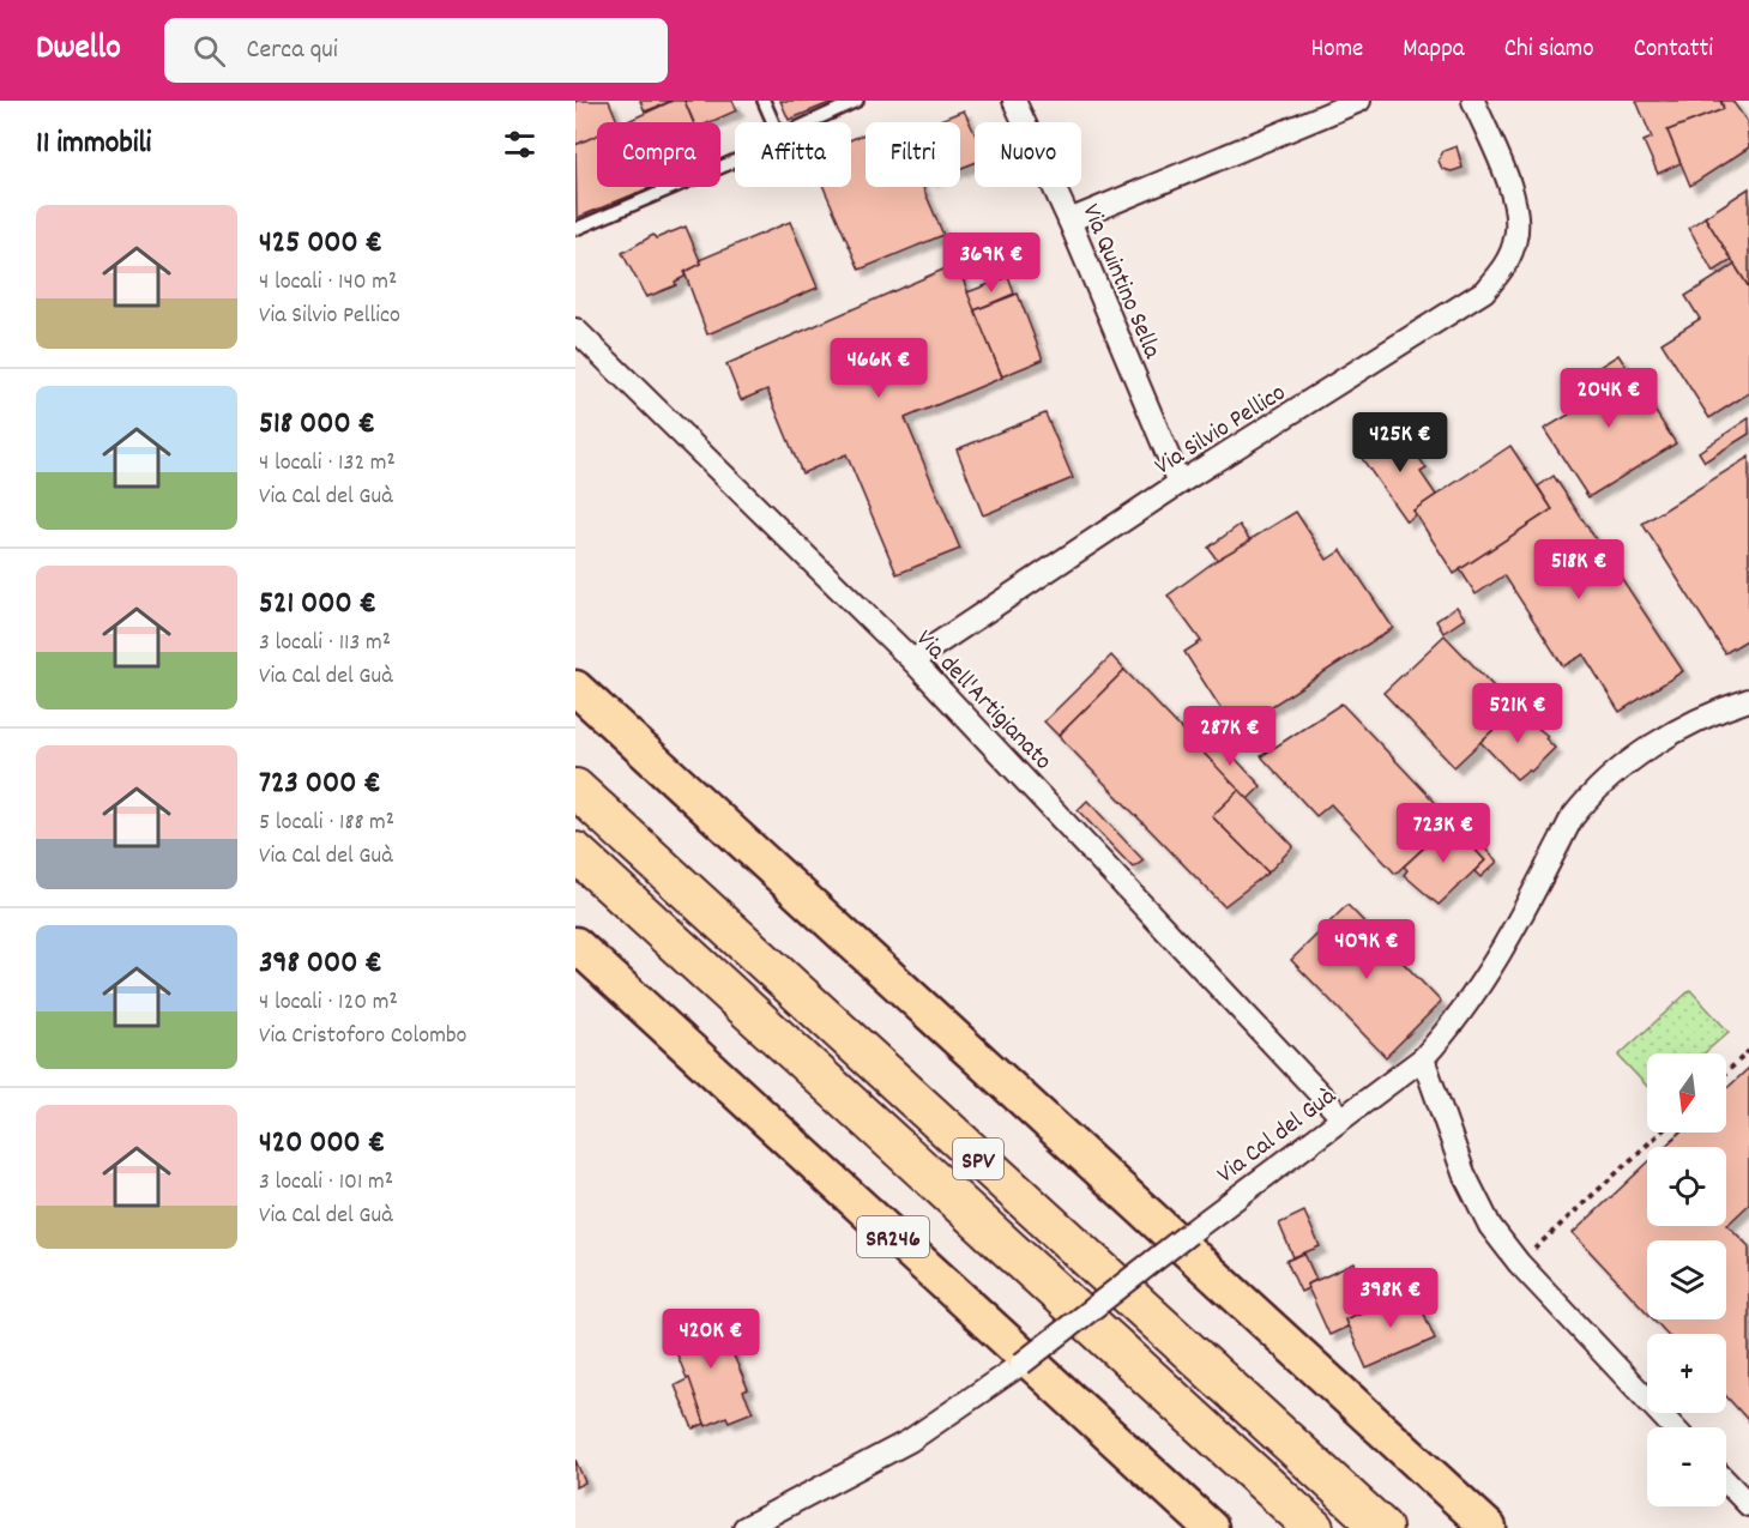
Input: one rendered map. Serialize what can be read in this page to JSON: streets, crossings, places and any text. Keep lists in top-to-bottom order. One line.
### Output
{"streets":{"highway":["SPV","SR246"],"street":["Via Quintino Sella","Via Silvio Pellico","Via dell'Artigianato","Via Cal del Guà"]},"crossings":[["Via Quintino Sella","Via Silvio Pellico"],["Via Silvio Pellico","Via dell'Artigianato"],["Via dell'Artigianato","Via Cal del Guà"]],"north":"bottom","page":{"header":"Dwello","search":"Cerca qui","nav":["Home","Mappa","Chi siamo","Contatti"],"heading":"11 immobili","chip":["Compra","Affitta","Filtri","Nuovo"],"list":[{"name":"425 000 €","note":"4 locali · 140 m² · Via Silvio Pellico"},{"name":"518 000 €","note":"4 locali · 132 m² · Via Cal del Guà"},{"name":"521 000 €","note":"3 locali · 113 m² · Via Cal del Guà"},{"name":"723 000 €","note":"5 locali · 188 m² · Via Cal del Guà"},{"name":"398 000 €","note":"4 locali · 120 m² · Via Cristoforo Colombo"},{"name":"420 000 €","note":"3 locali · 101 m² · Via Cal del Guà"}],"price":["369K €","466K €","204K €","425K €","518K €","521K €","287K €","723K €","409K €","398K €","420K €"],"map_buttons":["+","−"]}}
